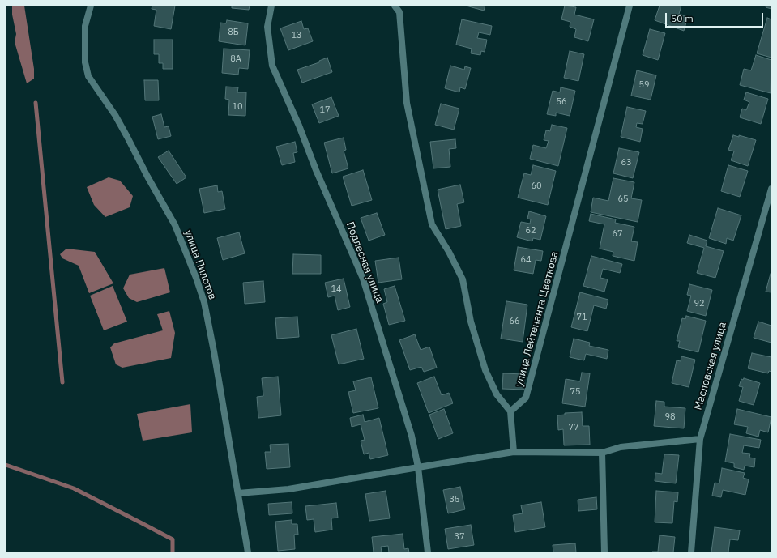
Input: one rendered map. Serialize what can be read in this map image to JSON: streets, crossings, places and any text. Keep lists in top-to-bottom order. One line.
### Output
{"streets":{"street":["Подлесная улица","улица Пилотов","улица Лейтенанта Цветкова","Масловская улица"]},"house_numbers":["8Б","13","8А","59","56","10","17","63","60","65","62","67","64","14","92","71","66","75","98","77","35","37"],"scale_bar":"50 m"}
